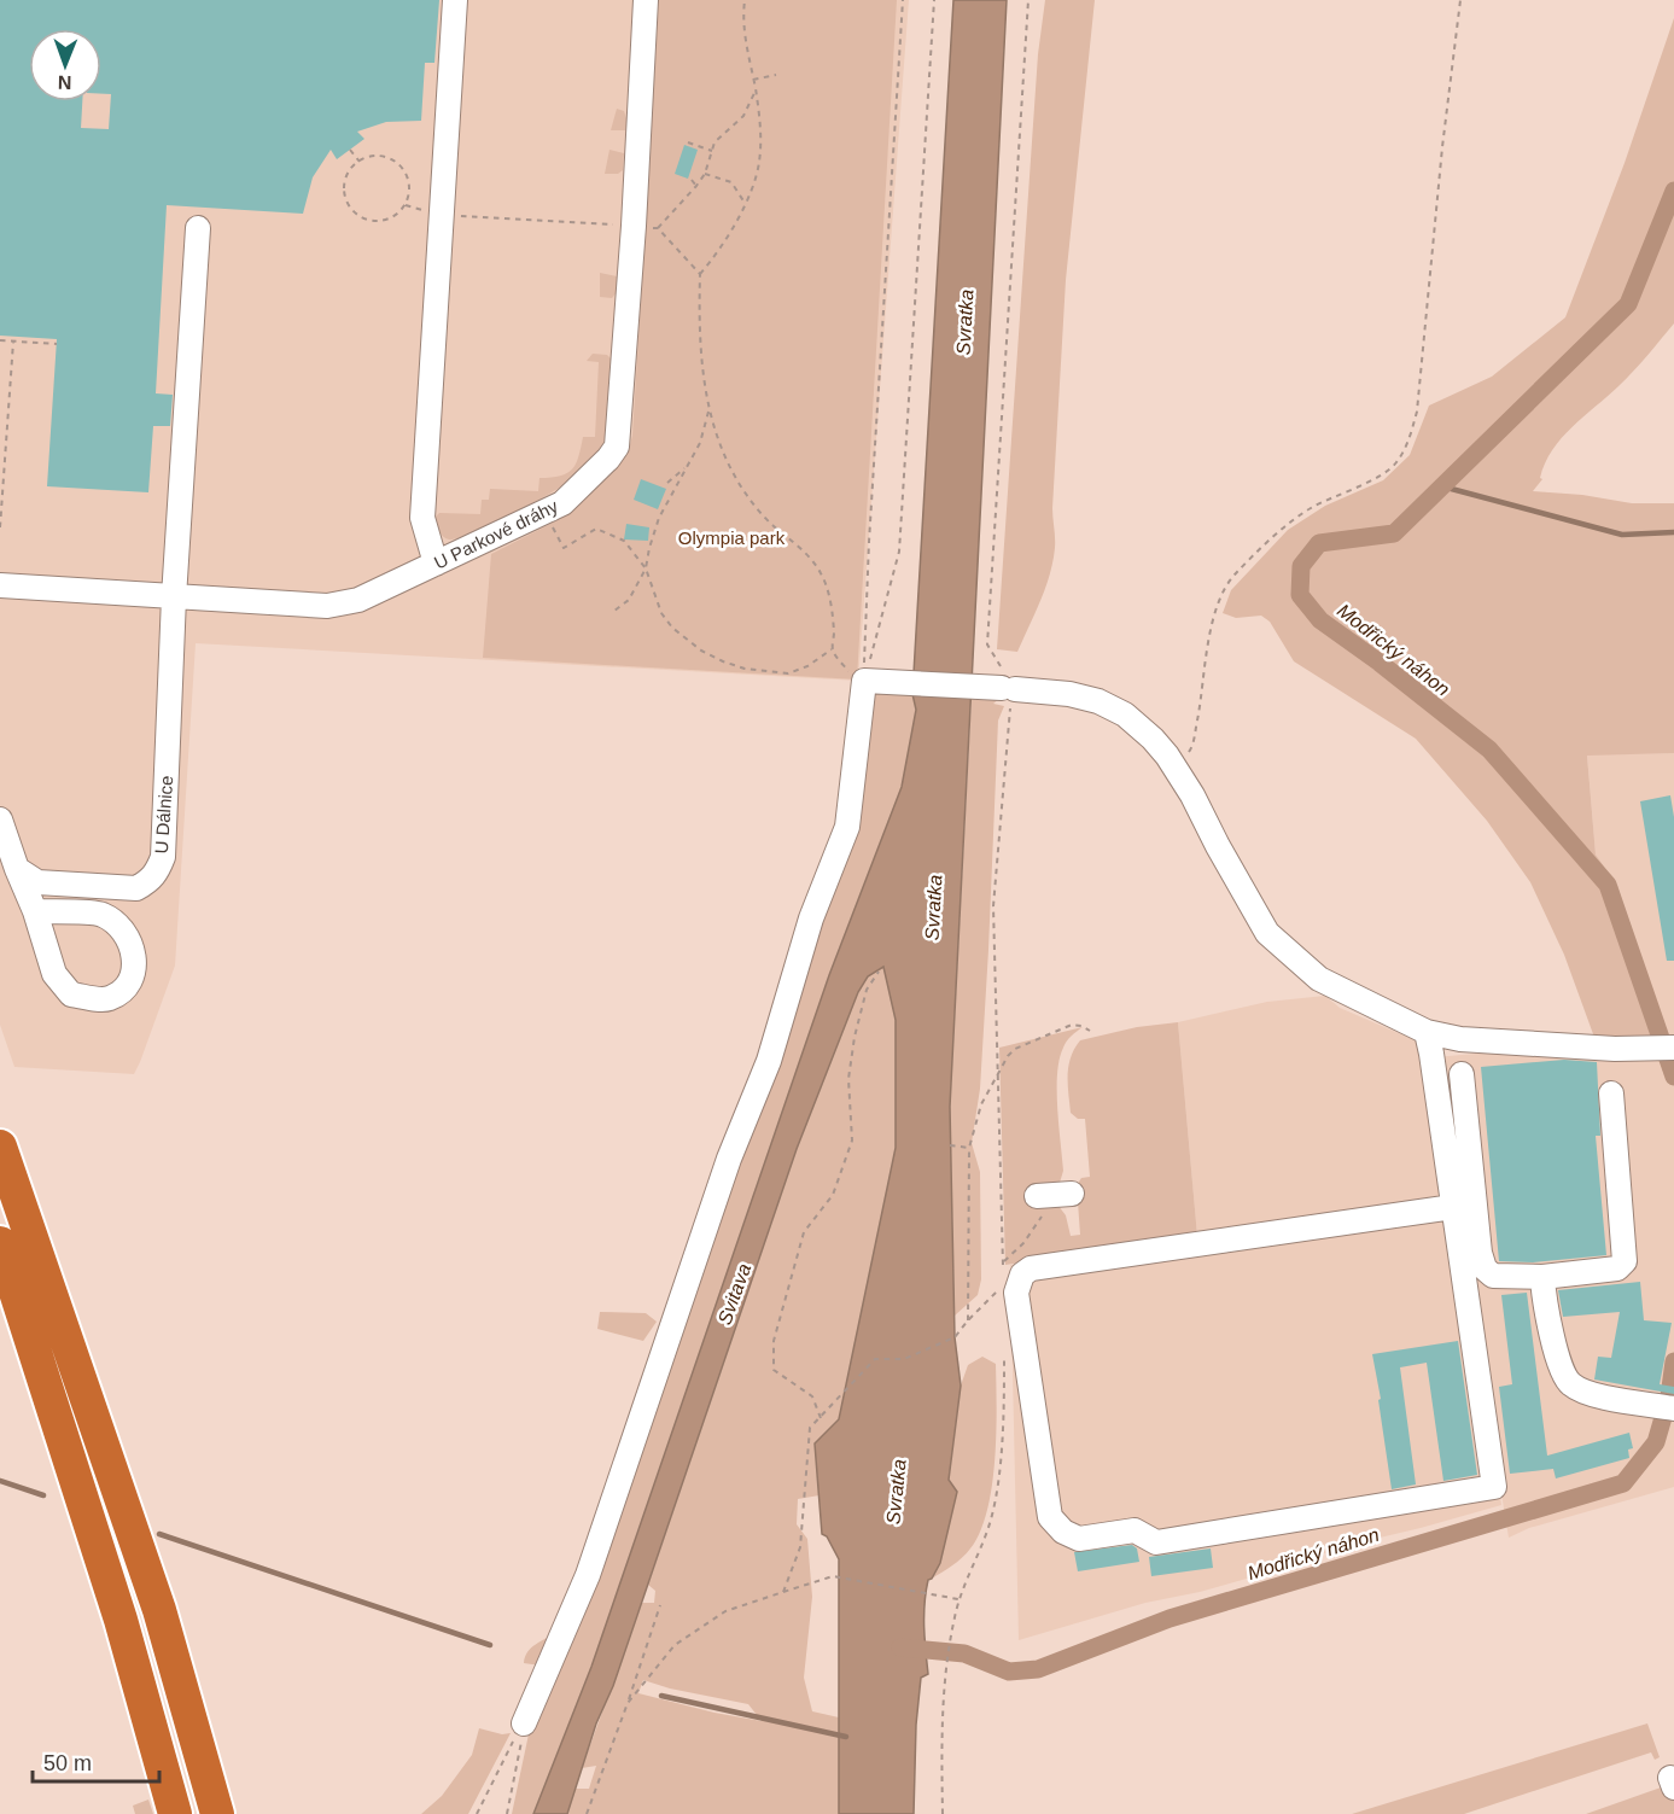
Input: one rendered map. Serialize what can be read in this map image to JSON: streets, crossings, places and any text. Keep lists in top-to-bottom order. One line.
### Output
{"streets":{"street":["U Parkové dráhy","U Dálnice"]},"crossings":[["U Parkové dráhy","U Dálnice"]],"water":["Svratka","Modřický náhon","Svitava"],"parks":["Olympia park"],"scale_bar":"50 m","north":"bottom"}
